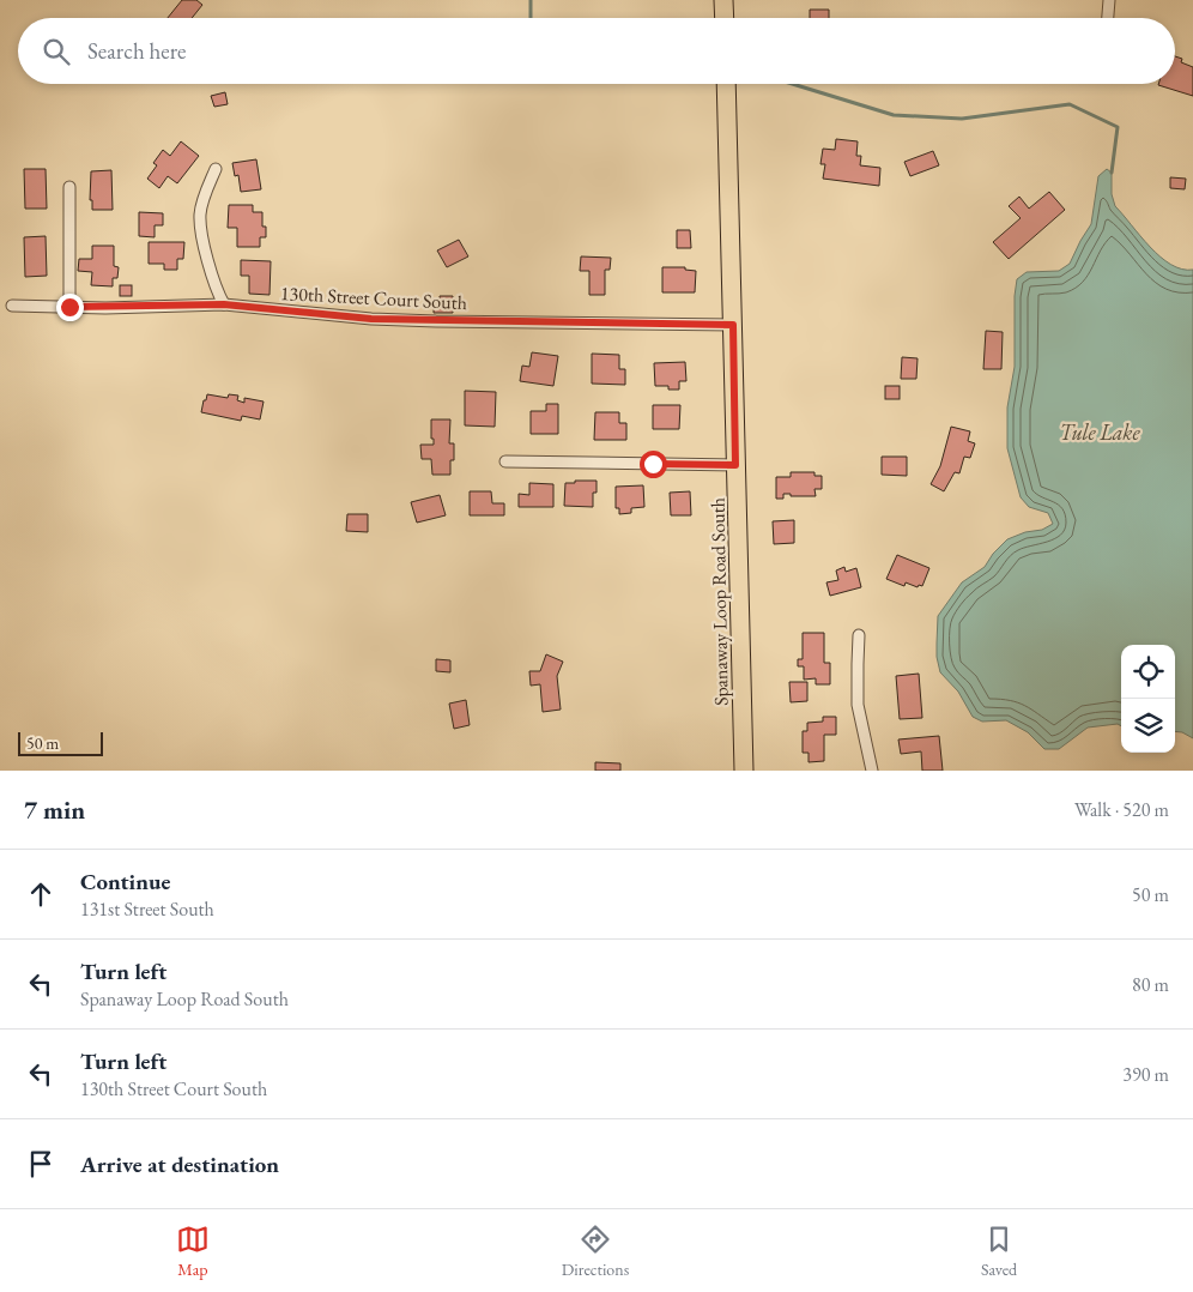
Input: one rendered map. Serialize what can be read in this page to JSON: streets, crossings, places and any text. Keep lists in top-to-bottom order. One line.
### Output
{"streets":{"main road":["Spanaway Loop Road South"],"street":["130th Street Court South"]},"crossings":[["130th Street Court South","Spanaway Loop Road South"]],"water":["Tule Lake"],"scale_bar":"50 m","page":{"search":"Search here","scale":"50 m","heading":["7 min","Walk · 520 m"],"list":[["Continue","131st Street South","50 m"],["Turn left","Spanaway Loop Road South","80 m"],["Turn left","130th Street Court South","390 m"],"Arrive at destination"],"nav":["Map","Directions","Saved"]}}
